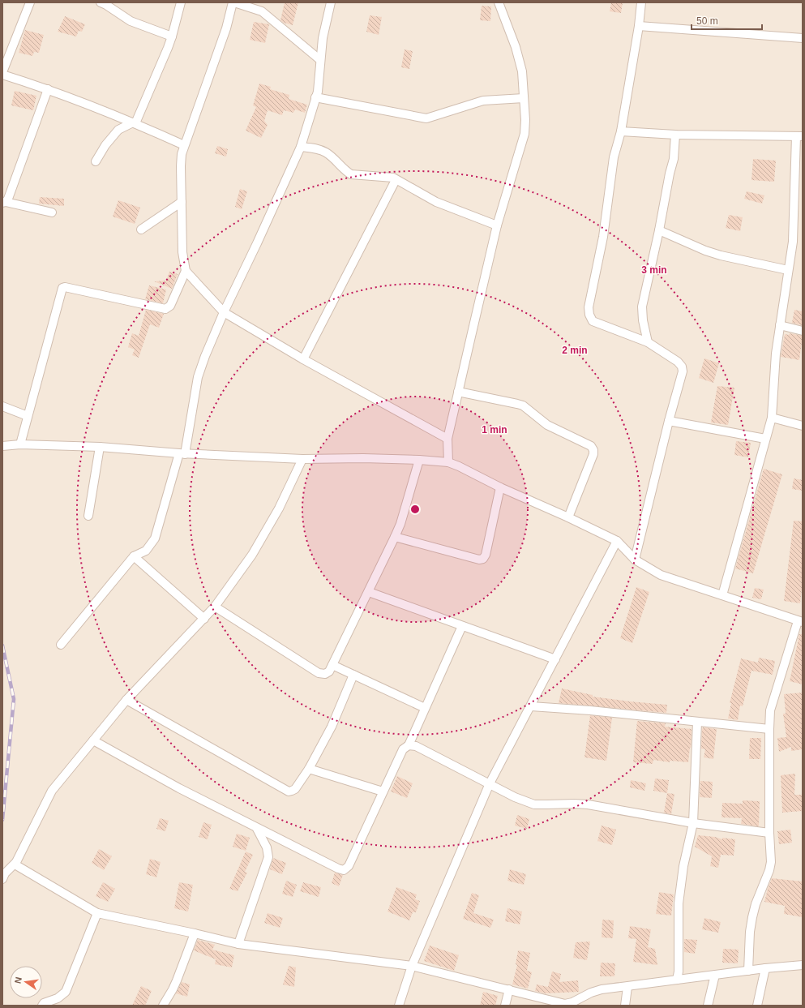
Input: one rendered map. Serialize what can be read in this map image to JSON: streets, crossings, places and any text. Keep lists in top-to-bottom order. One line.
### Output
{"scale_bar":"50 m","north":"left","rings":["3 min","2 min","1 min"]}
